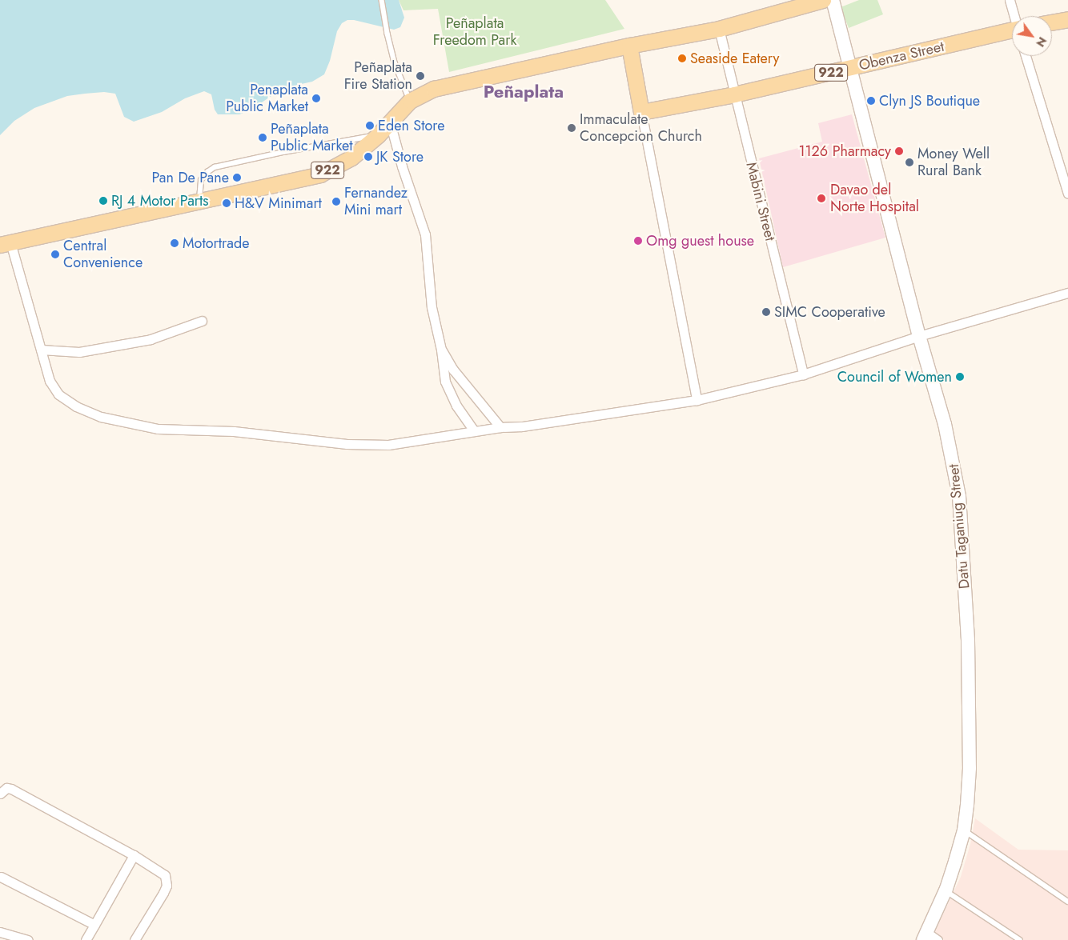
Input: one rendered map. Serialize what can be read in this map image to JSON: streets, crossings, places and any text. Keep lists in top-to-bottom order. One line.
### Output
{"streets":{"main road":["Obenza Street","922","Datu Taganiug Street"],"street":["Mabini Street"]},"crossings":[["Obenza Street","Mabini Street"],["Obenza Street","Datu Taganiug Street"],["922","Mabini Street"]],"districts":["Peñaplata"],"parks":["Peñaplata Freedom Park"],"places":["Seaside Eatery","Peñaplata Fire Station","Penaplata Public Market","Clyn JS Boutique","Eden Store","Immaculate Concepcion Church","Peñaplata Public Market","1126 Pharmacy","JK Store","Money Well Rural Bank","Pan De Pane","Davao del Norte Hospital","RJ 4 Motor Parts","Fernandez Mini mart","H&V Minimart","Omg guest house","Motortrade","Central Convenience","SIMC Cooperative","Council of Women"],"north":"bottom right"}
